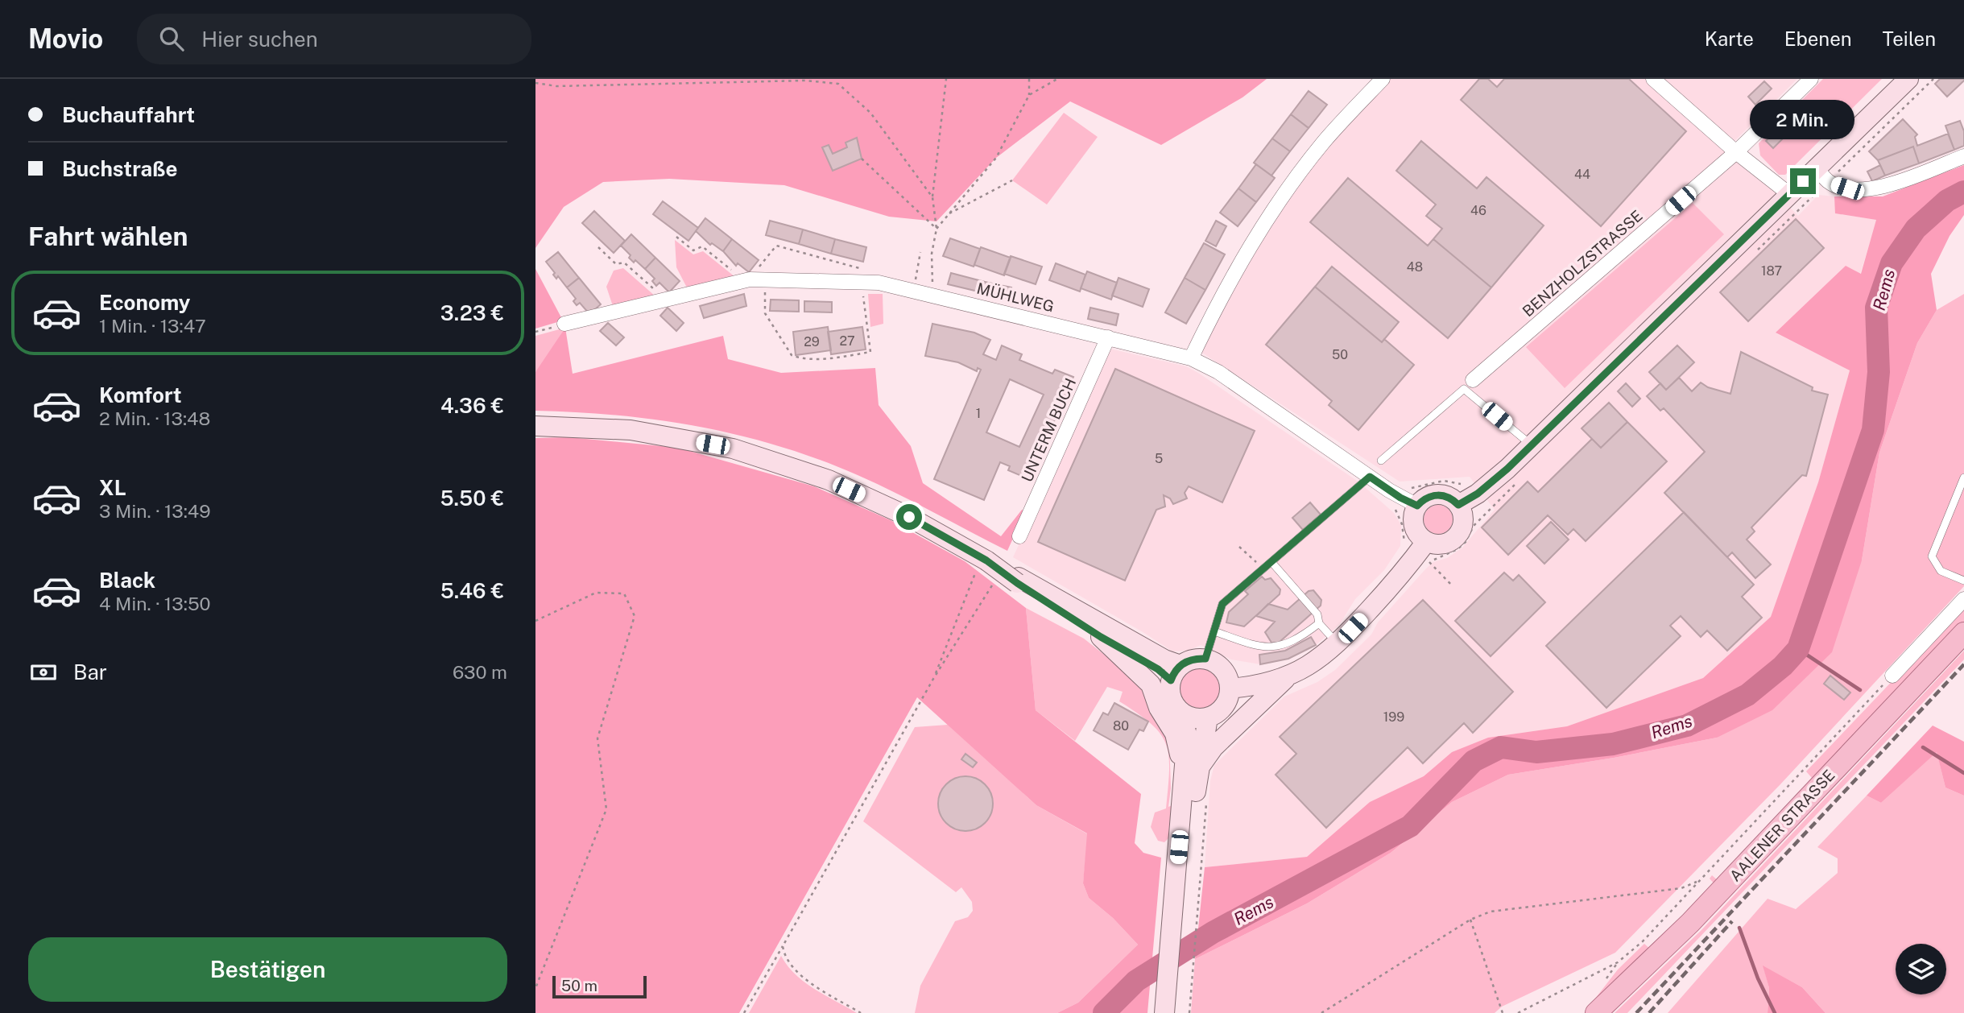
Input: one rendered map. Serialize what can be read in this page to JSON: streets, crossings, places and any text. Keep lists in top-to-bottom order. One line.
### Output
{"streets":{"main road":["AALENER STRASSE"],"street":["BENZHOLZSTRASSE","MÜHLWEG","UNTERM BUCH"]},"crossings":[["MÜHLWEG","UNTERM BUCH"]],"water":["Rems"],"house_numbers":["44","46","48","187","27","29","50","1","5","199","80"],"scale_bar":"50 m","page":{"header":"Movio","search":"Hier suchen","nav":["Karte","Ebenen","Teilen"],"banner":["Buchauffahrt","Buchstraße"],"bubble":"2 Min.","heading":"Fahrt wählen","list":[{"name":"Economy","note":"1 Min. · 13:47","value":"3.23 €"},{"name":"Komfort","note":"2 Min. · 13:48","value":"4.36 €"},{"name":"XL","note":"3 Min. · 13:49","value":"5.50 €"},{"name":"Black","note":"4 Min. · 13:50","value":"5.46 €"}],"pay":["Bar","630 m"],"buttons":"Bestätigen","scale":"50 m"}}
